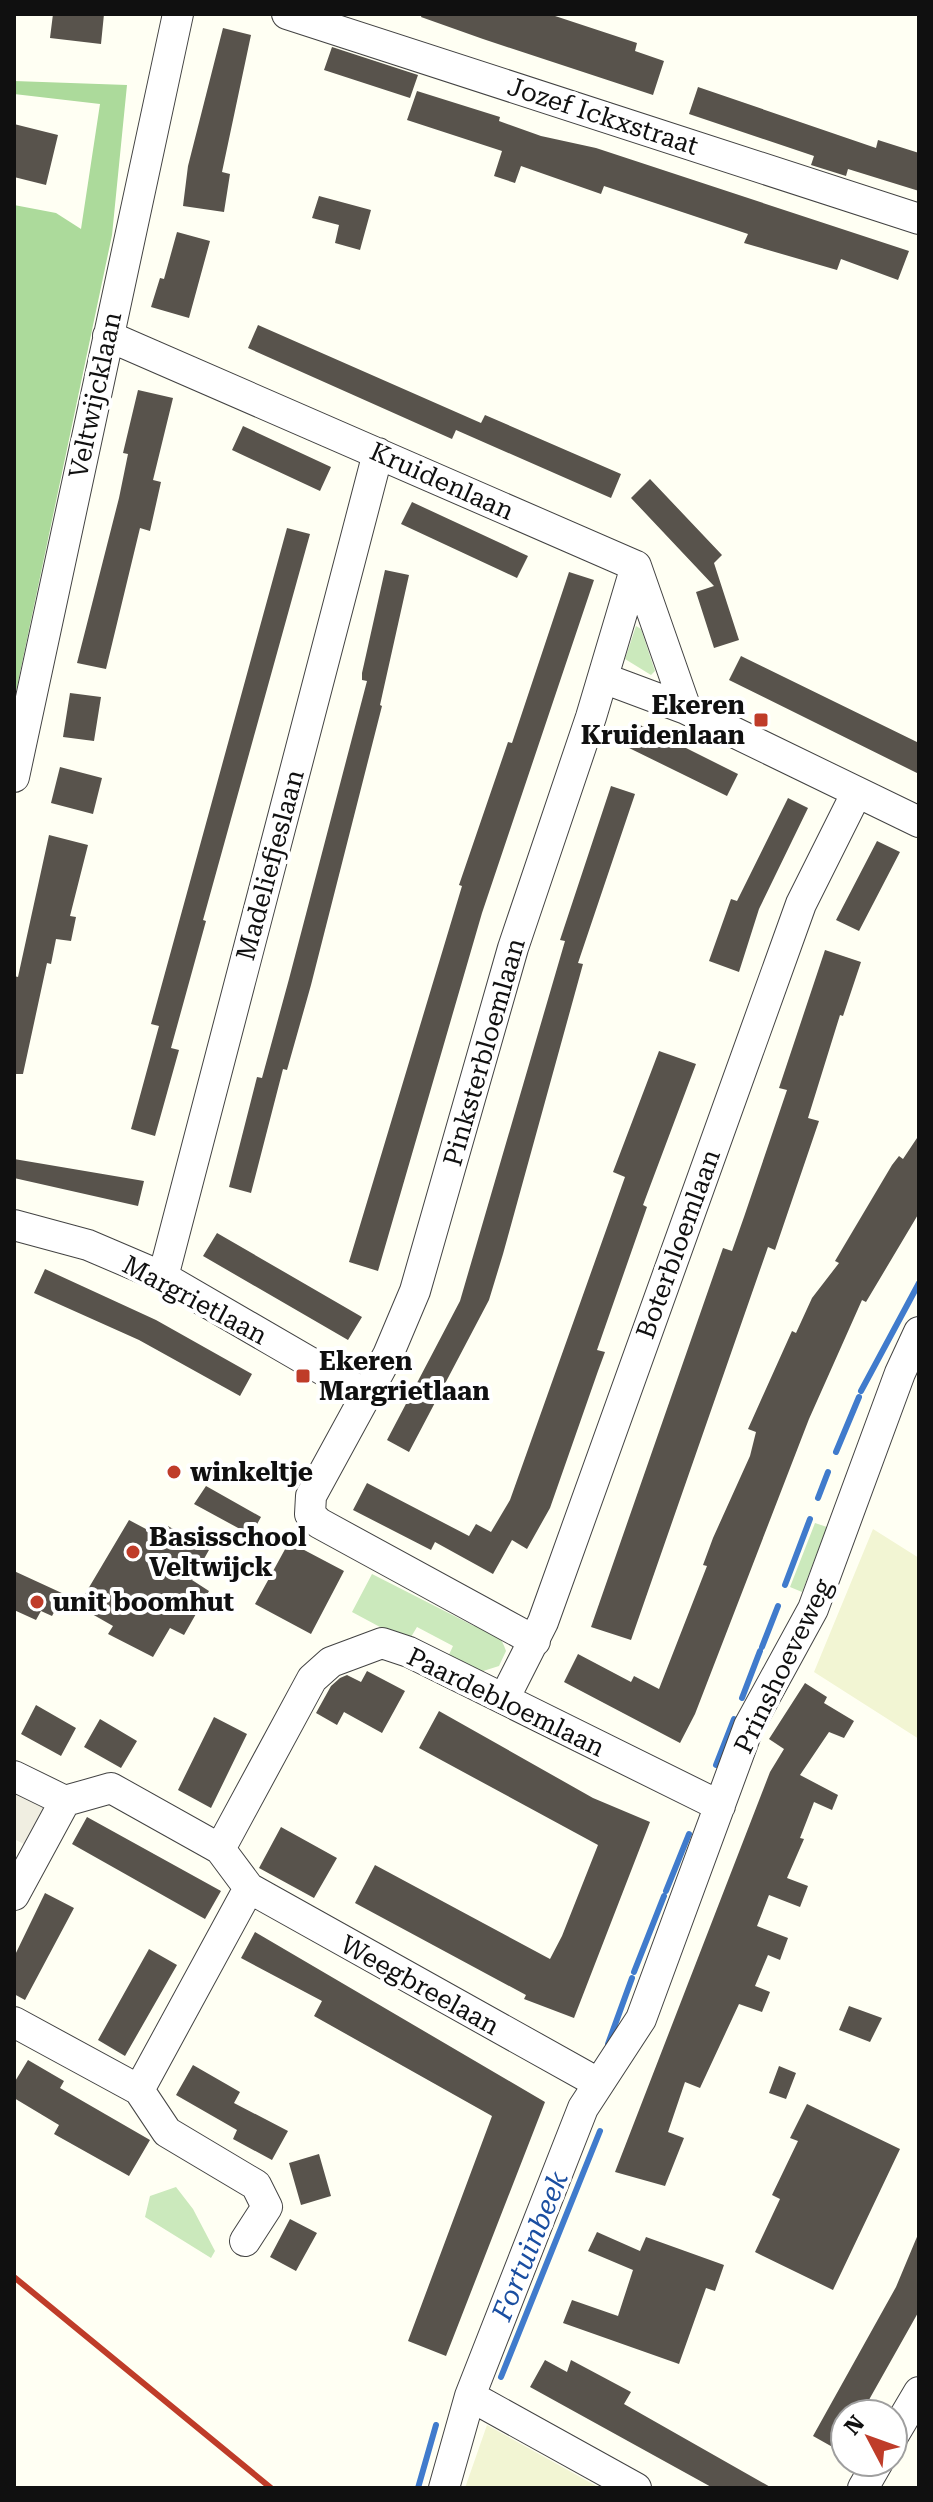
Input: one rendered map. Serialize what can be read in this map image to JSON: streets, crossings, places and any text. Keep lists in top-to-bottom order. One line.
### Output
{"streets":{"street":["Jozef Ickxstraat","Veltwijcklaan","Kruidenlaan","Madeliefjeslaan","Pinksterbloemlaan","Boterbloemlaan","Margrietlaan","Prinshoeveweg","Paardebloemlaan","Weegbreelaan"]},"crossings":[["Veltwijcklaan","Kruidenlaan"],["Kruidenlaan","Madeliefjeslaan"],["Kruidenlaan","Pinksterbloemlaan"],["Madeliefjeslaan","Margrietlaan"],["Pinksterbloemlaan","Boterbloemlaan"],["Pinksterbloemlaan","Margrietlaan"],["Boterbloemlaan","Paardebloemlaan"],["Prinshoeveweg","Paardebloemlaan"],["Prinshoeveweg","Weegbreelaan"],["Paardebloemlaan","Weegbreelaan"]],"water":["Fortuinbeek"],"places":{"transit":["Ekeren Kruidenlaan","Ekeren Margrietlaan"],"other":["winkeltje","Basisschool Veltwijck","unit boomhut"]},"north":"top left"}
